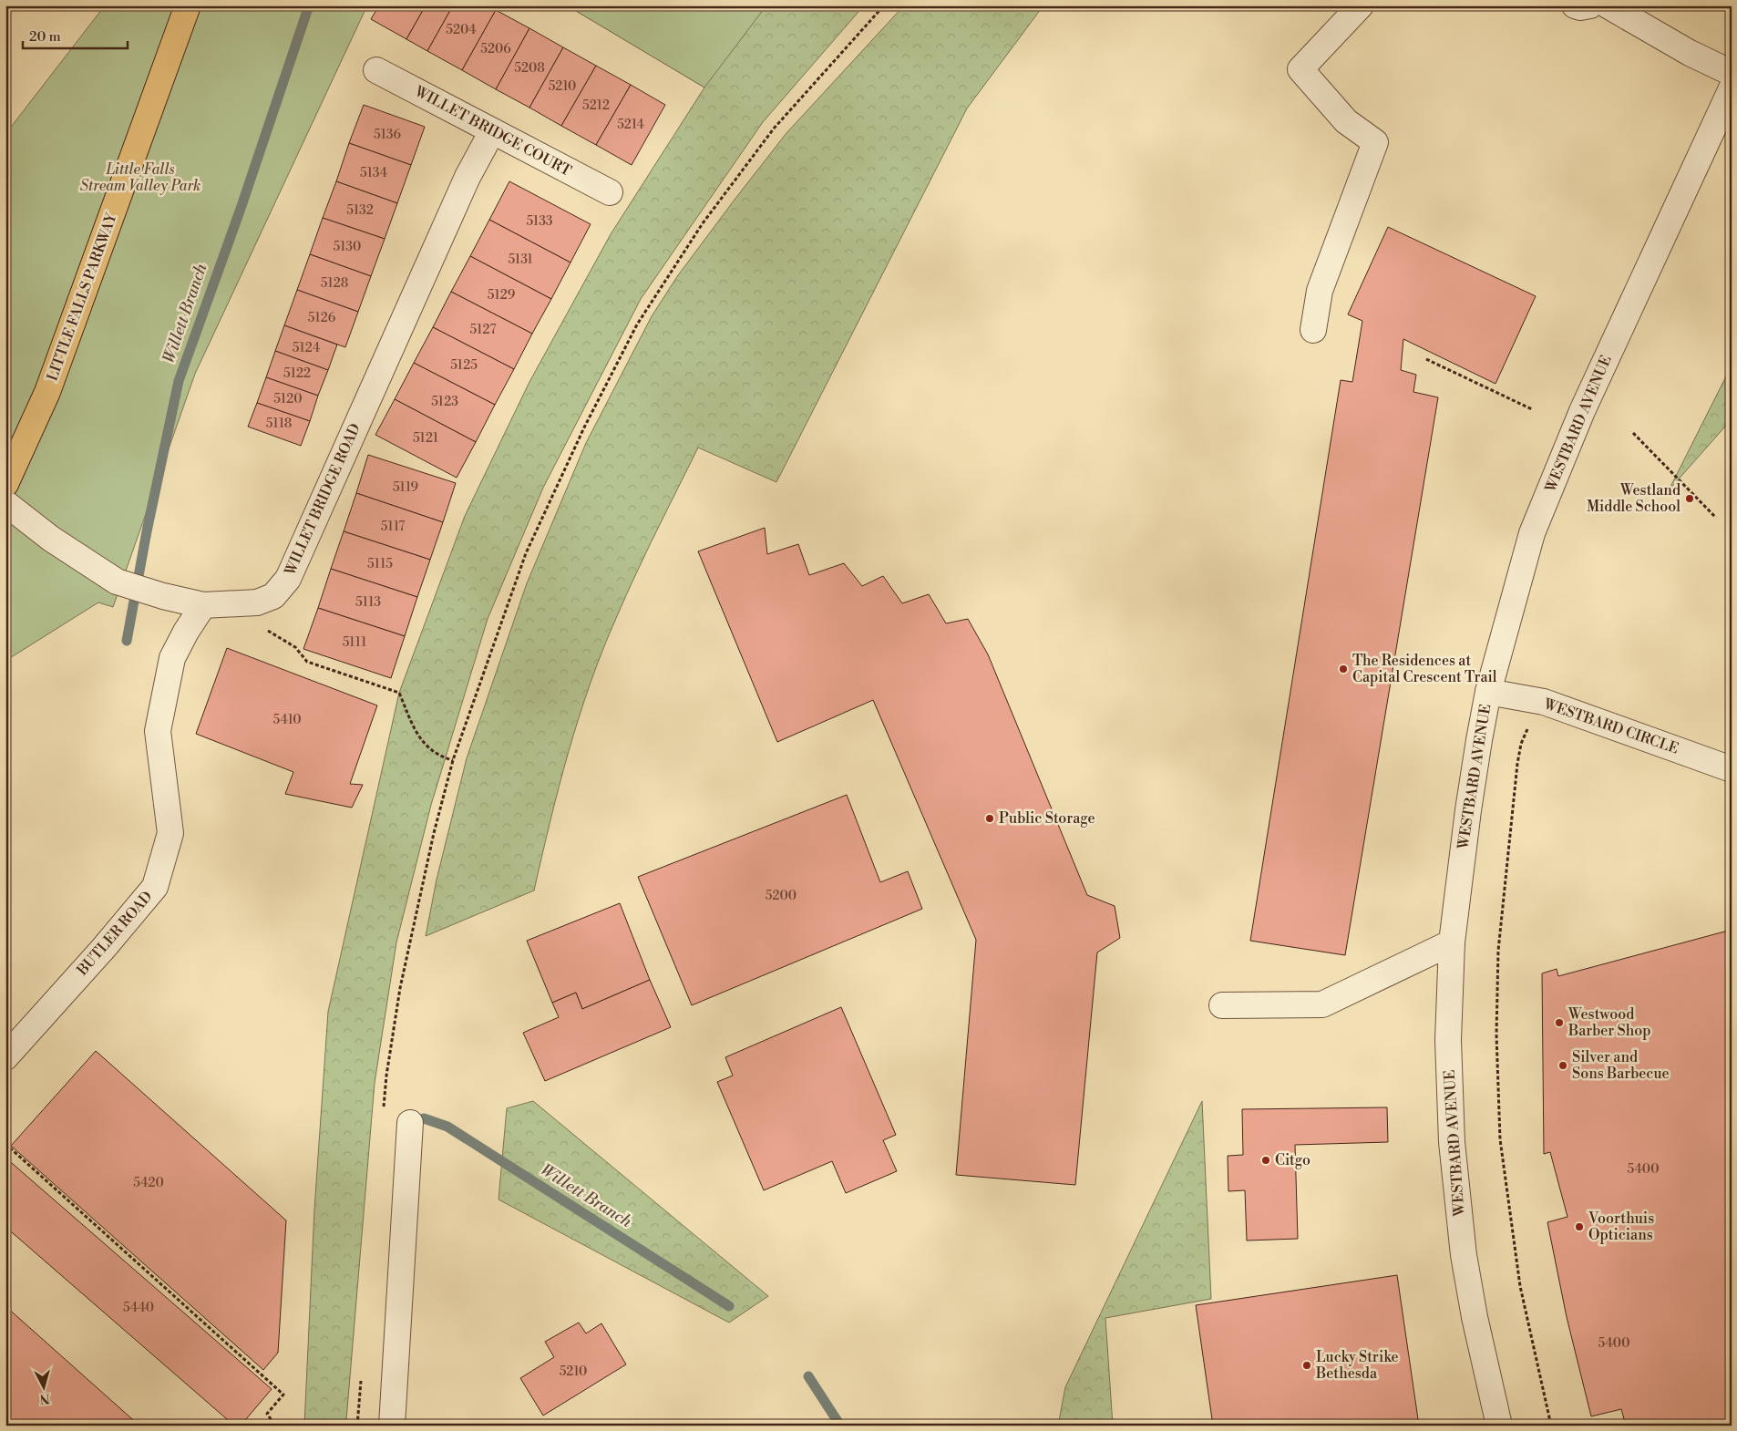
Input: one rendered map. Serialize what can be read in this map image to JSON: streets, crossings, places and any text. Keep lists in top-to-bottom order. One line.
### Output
{"streets":{"main road":["LITTLE FALLS PARKWAY"],"street":["WILLET BRIDGE COURT","WESTBARD AVENUE","WILLET BRIDGE ROAD","WESTBARD CIRCLE","BUTLER ROAD"]},"crossings":[["WILLET BRIDGE COURT","WILLET BRIDGE ROAD"],["WESTBARD AVENUE","WESTBARD CIRCLE"],["WILLET BRIDGE ROAD","BUTLER ROAD"]],"water":["Willett Branch"],"parks":["Little Falls Stream Valley Park"],"places":["Westland Middle School","The Residences at Capital Crescent Trail","Public Storage","Westwood Barber Shop","Silver and Sons Barbecue","Citgo","Voorthuis Opticians","Lucky Strike Bethesda"],"house_numbers":["5204","5206","5208","5210","5212","5214","5136","5134","5132","5133","5130","5131","5128","5129","5126","5127","5124","5125","5122","5120","5123","5118","5121","5119","5117","5115","5113","5111","5410","5200","5400","5420","5440","5400","5210"],"scale_bar":"20 m","north":"bottom"}
